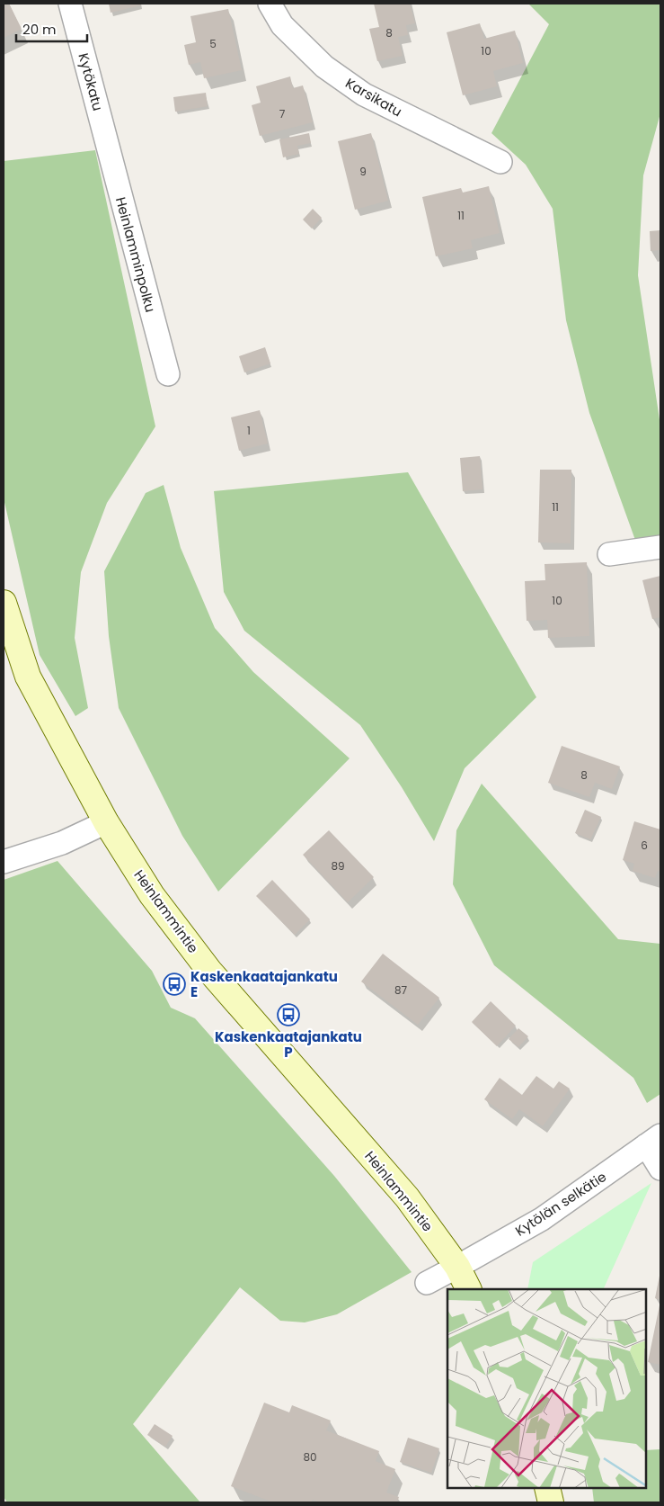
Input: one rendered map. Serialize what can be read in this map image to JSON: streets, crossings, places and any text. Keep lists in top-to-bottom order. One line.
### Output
{"streets":{"street":["Kytökatu","Karsikatu","Heinlamminpolku","Heinlammintie","Kytölän selkätie"]},"crossings":[["Kytökatu","Heinlamminpolku"],["Heinlammintie","Kytölän selkätie"]],"places":{"bus stop":["Kaskenkaatajankatu E","Kaskenkaatajankatu P"]},"house_numbers":["8","5","10","7","9","11","1","11","10","8","6","89","87","80"],"scale_bar":"20 m"}
